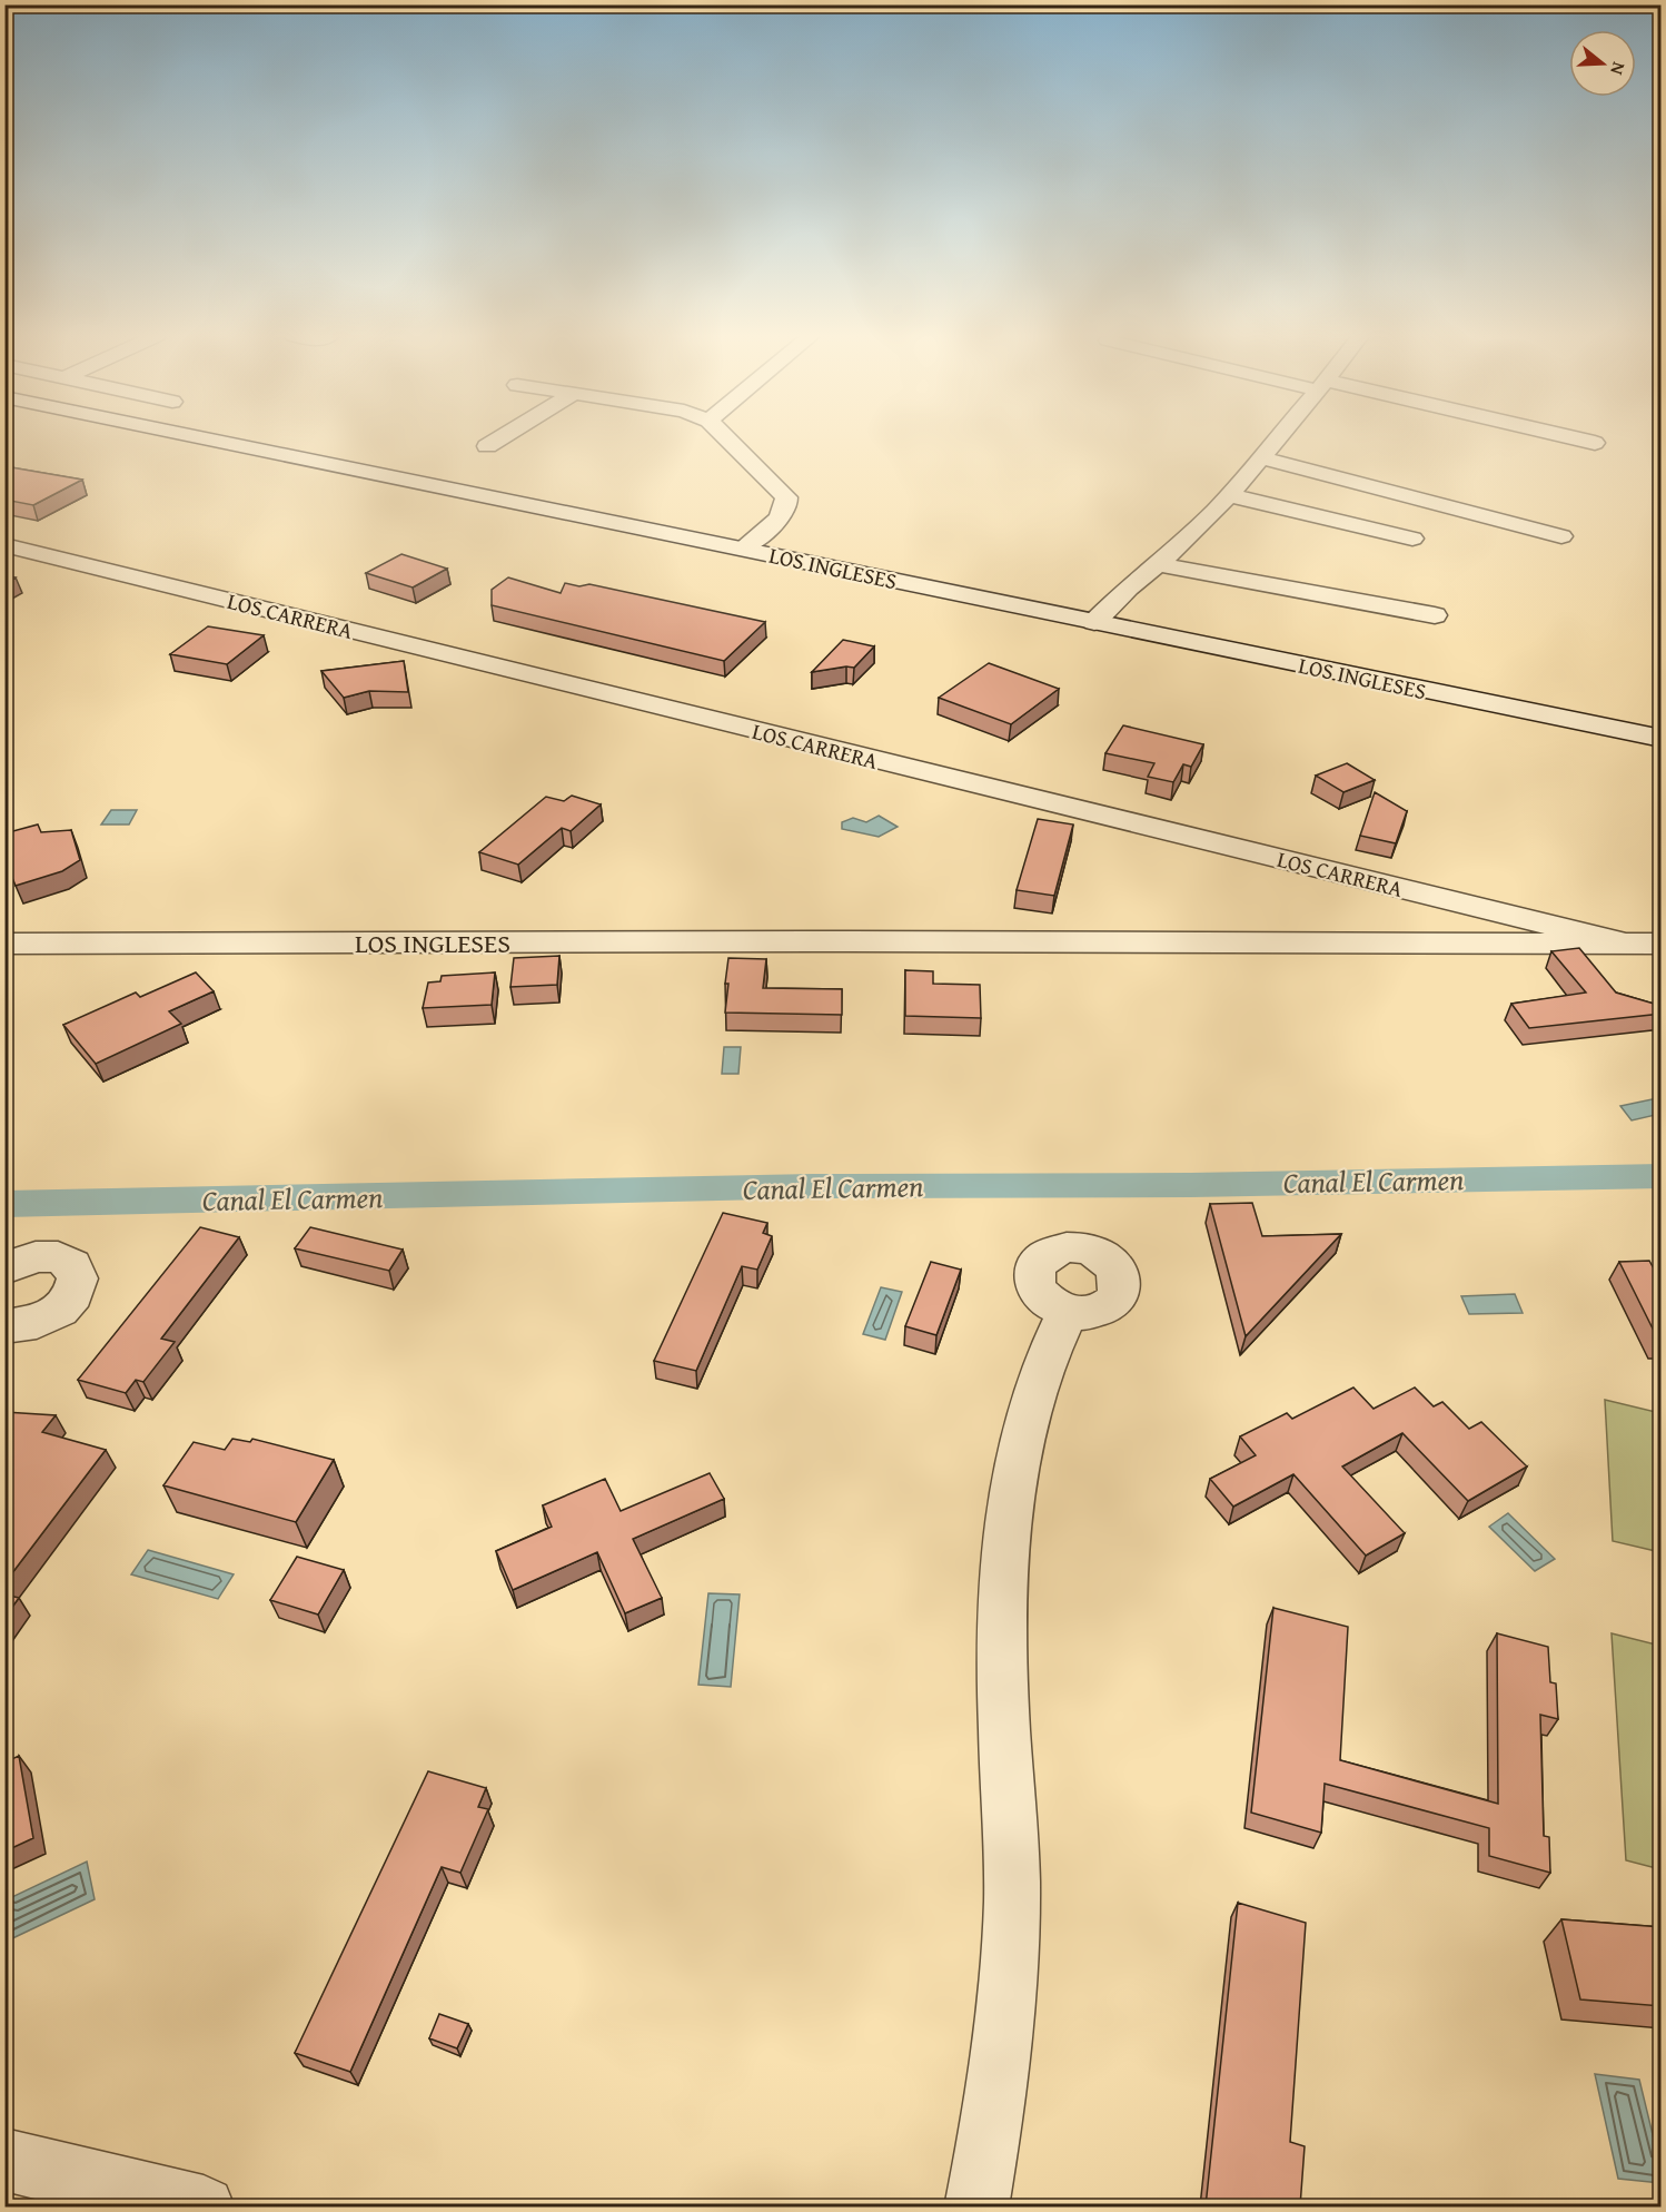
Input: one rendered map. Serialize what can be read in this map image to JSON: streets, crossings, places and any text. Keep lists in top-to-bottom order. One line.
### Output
{"streets":{"street":["LOS INGLESES","LOS CARRERA"]},"crossings":[["LOS INGLESES","LOS CARRERA"]],"water":["Canal El Carmen"],"north":"right"}
